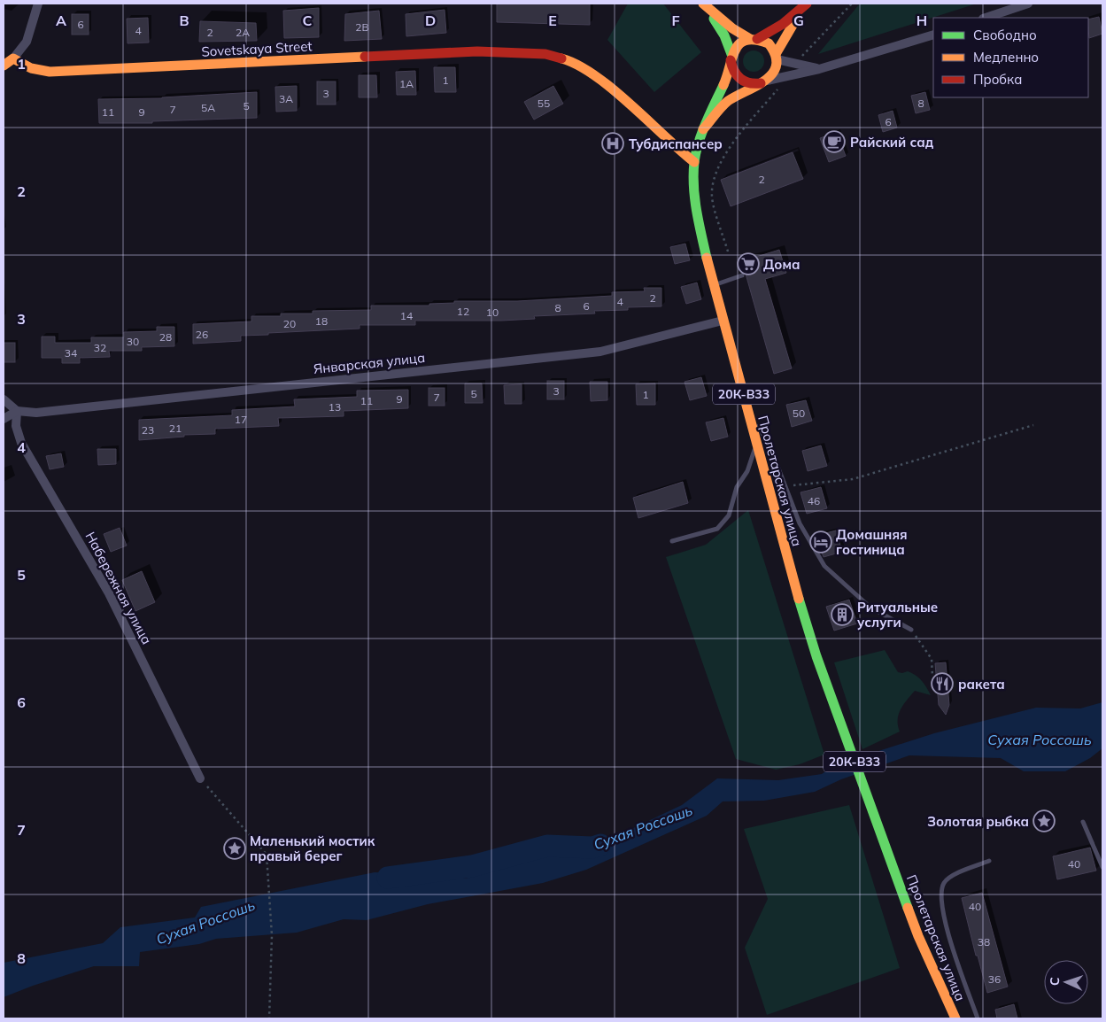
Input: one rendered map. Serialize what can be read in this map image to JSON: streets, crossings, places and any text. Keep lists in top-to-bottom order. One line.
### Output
{"streets":{"main road":["20К-В33","Пролетарская улица"],"street":["Январская улица","Набережная улица"]},"crossings":[["Январская улица","Пролетарская улица"],["Январская улица","Набережная улица"],["20К-В33","Пролетарская улица"]],"water":["Сухая Россошь"],"places":{"cafe":["Райский сад"],"hospital":["Тубдиспансер"],"supermarket":["Дома"],"hotel":["Домашняя гостиница"],"building":["Ритуальные услуги"],"restaurant":["ракета"],"place":["Золотая рыбка","Маленький мостик правый берег"]},"house_numbers":["6","2В","4","2","2А","1","1А","3","3А","55","8","5","5А","7","11","9","6","2","2","4","6","8","12","10","14","18","20","26","28","30","32","34","3","5","1","7","9","11","13","50","17","21","23","46","40","40","38","36"],"legend":["Свободно","Медленно","Пробка"],"north":"left","grid":{"columns":["A","B","C","D","E","F","G","H"],"rows":["1","2","3","4","5","6","7","8"]}}
